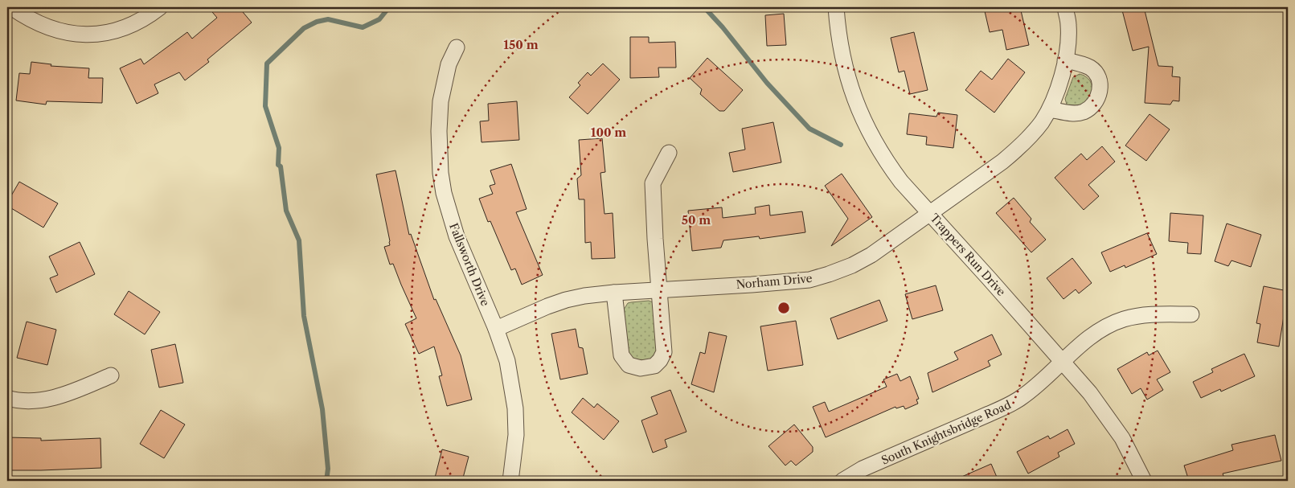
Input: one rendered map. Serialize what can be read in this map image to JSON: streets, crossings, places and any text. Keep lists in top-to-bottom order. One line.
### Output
{"streets":{"street":["Trappers Run Drive","Fallsworth Drive","Norham Drive","South Knightsbridge Road"]},"crossings":[["Trappers Run Drive","Norham Drive"],["Trappers Run Drive","South Knightsbridge Road"],["Fallsworth Drive","Norham Drive"]],"rings":["150 m","100 m","50 m"]}
